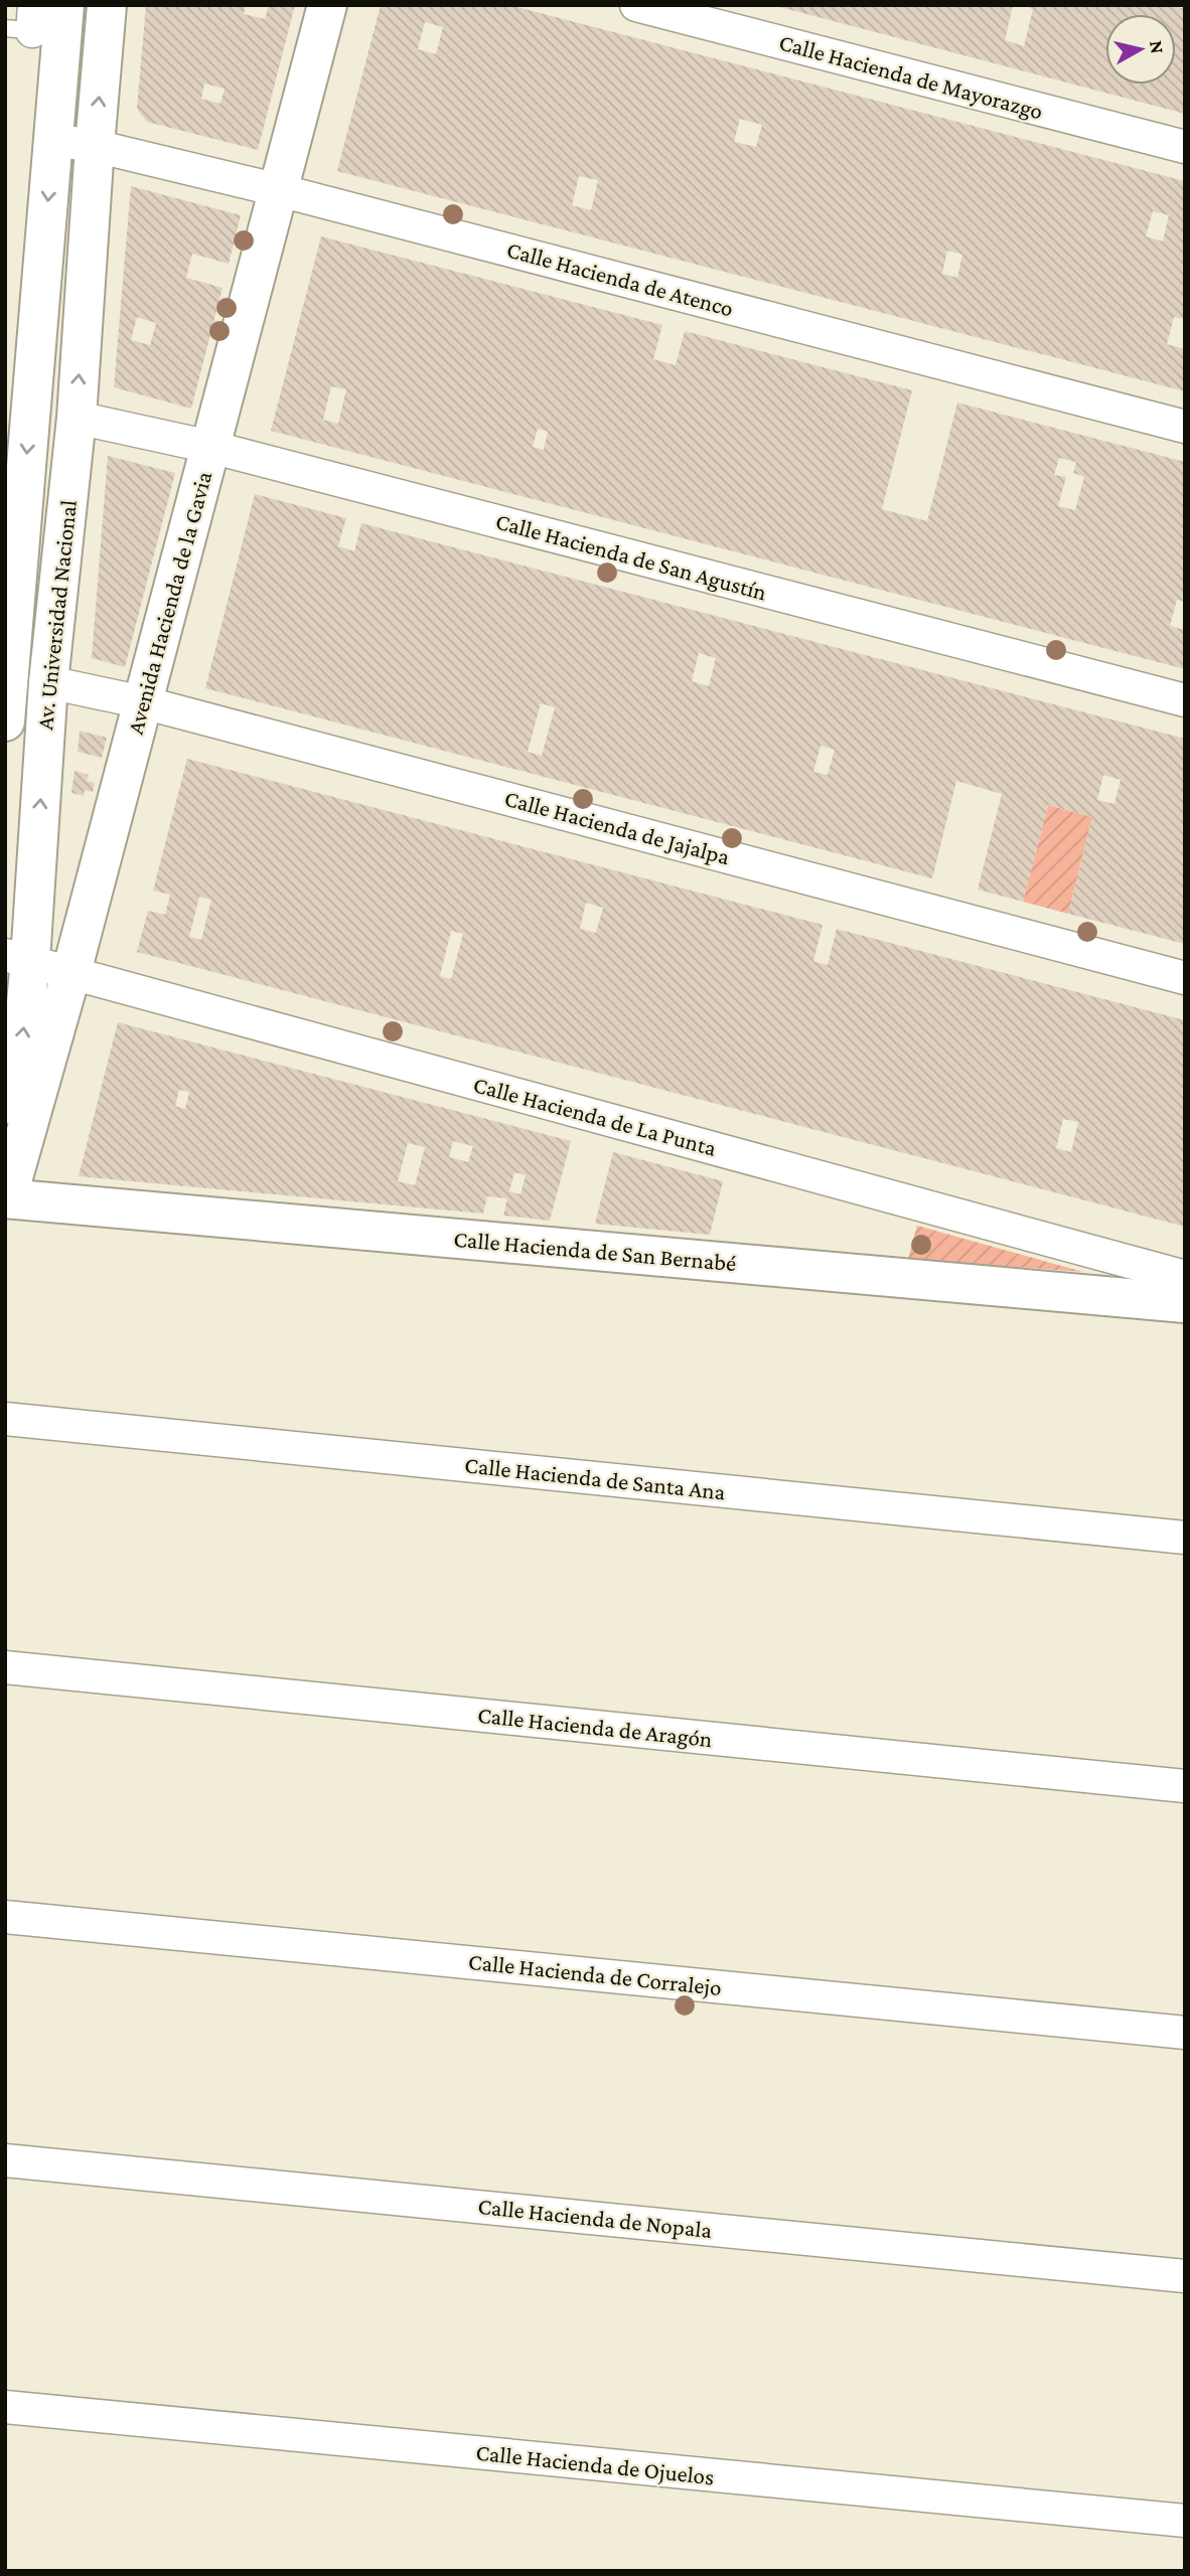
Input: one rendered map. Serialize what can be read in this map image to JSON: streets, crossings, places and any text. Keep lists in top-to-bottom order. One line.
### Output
{"streets":{"street":["Calle Hacienda de Mayorazgo","Calle Hacienda de Atenco","Calle Hacienda de San Agustín","Avenida Hacienda de la Gavia","Av. Universidad Nacional","Calle Hacienda de Jajalpa","Calle Hacienda de La Punta","Calle Hacienda de San Bernabé","Calle Hacienda de Santa Ana","Calle Hacienda de Aragón","Calle Hacienda de Corralejo","Calle Hacienda de Nopala","Calle Hacienda de Ojuelos"]},"crossings":[["Calle Hacienda de Atenco","Avenida Hacienda de la Gavia"],["Calle Hacienda de Atenco","Av. Universidad Nacional"],["Calle Hacienda de San Agustín","Avenida Hacienda de la Gavia"],["Calle Hacienda de San Agustín","Av. Universidad Nacional"],["Avenida Hacienda de la Gavia","Av. Universidad Nacional"],["Avenida Hacienda de la Gavia","Calle Hacienda de Jajalpa"],["Avenida Hacienda de la Gavia","Calle Hacienda de La Punta"],["Avenida Hacienda de la Gavia","Calle Hacienda de San Bernabé"],["Av. Universidad Nacional","Calle Hacienda de Jajalpa"],["Av. Universidad Nacional","Calle Hacienda de La Punta"],["Av. Universidad Nacional","Calle Hacienda de San Bernabé"]],"north":"right"}
